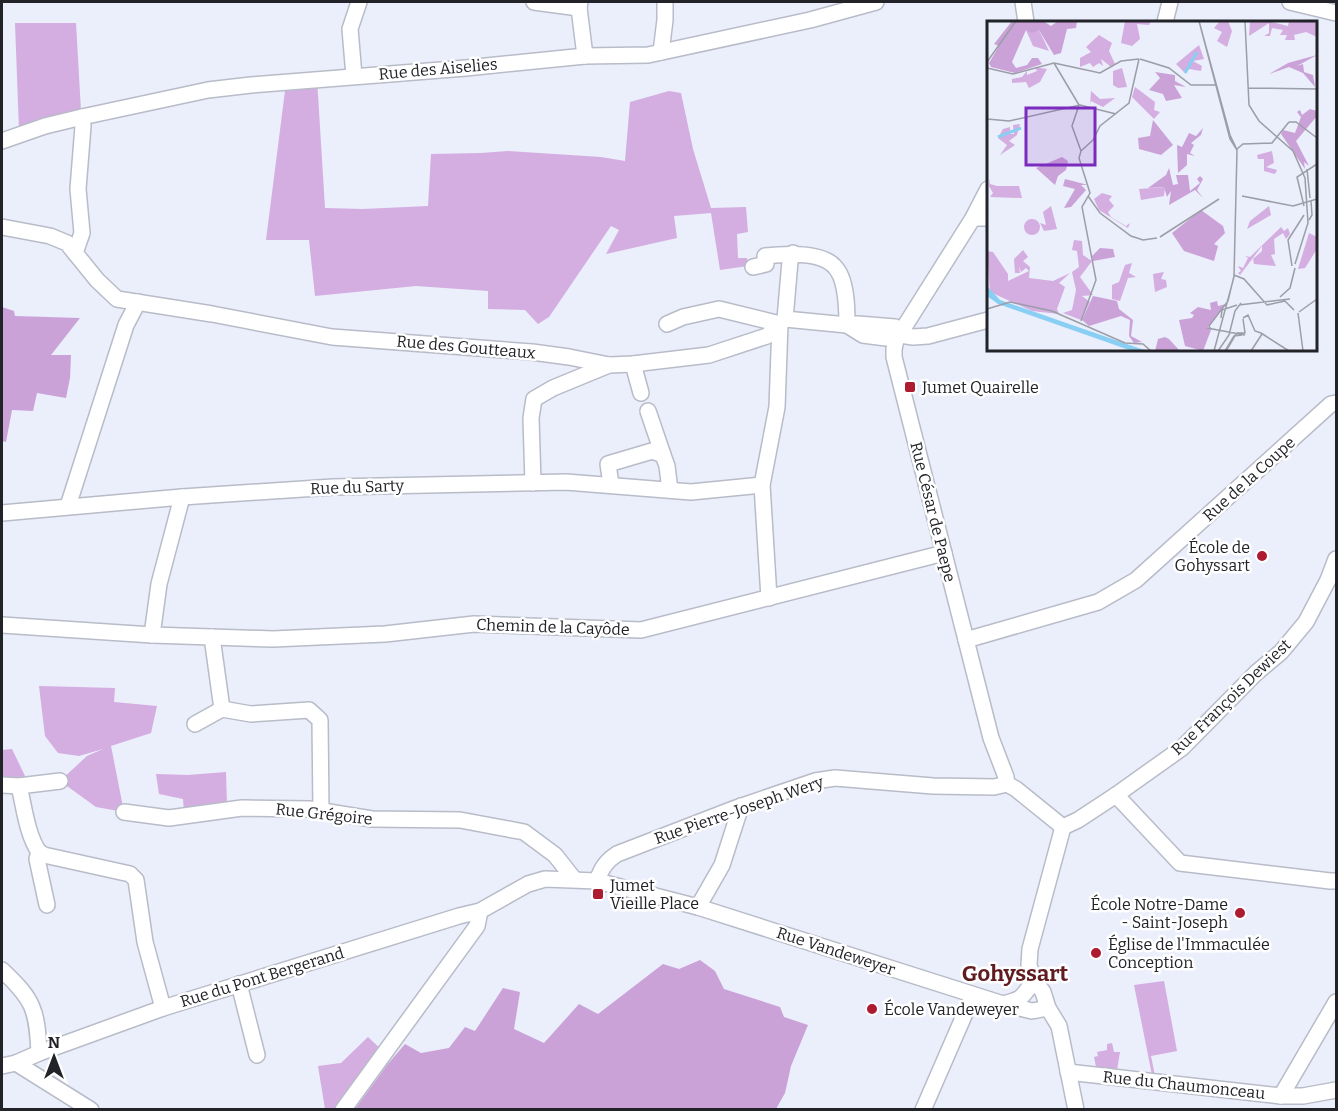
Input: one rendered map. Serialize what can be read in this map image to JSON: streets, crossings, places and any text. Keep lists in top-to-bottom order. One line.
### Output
{"streets":{"street":["Rue des Aiselies","Rue des Goutteaux","Rue de la Coupe","Rue du Sarty","Rue César de Paepe","Chemin de la Cayôde","Rue François Dewiest","Rue Pierre-Joseph Wery","Rue Grégoire","Rue Vandeweyer","Rue du Pont Bergerand","Rue du Chaumonceau"]},"crossings":[["Rue de la Coupe","Rue César de Paepe"],["Rue César de Paepe","Chemin de la Cayôde"],["Rue César de Paepe","Rue Pierre-Joseph Wery"],["Rue Pierre-Joseph Wery","Rue Vandeweyer"],["Rue Grégoire","Rue Vandeweyer"],["Rue Grégoire","Rue du Pont Bergerand"],["Rue Vandeweyer","Rue du Pont Bergerand"]],"districts":["Gohyssart"],"places":{"transit":["Jumet Quairelle","Jumet Vieille Place"],"other":["École de Gohyssart","École Notre-Dame - Saint-Joseph","Église de l'Immaculée Conception","École Vandeweyer"]},"north":"top"}
